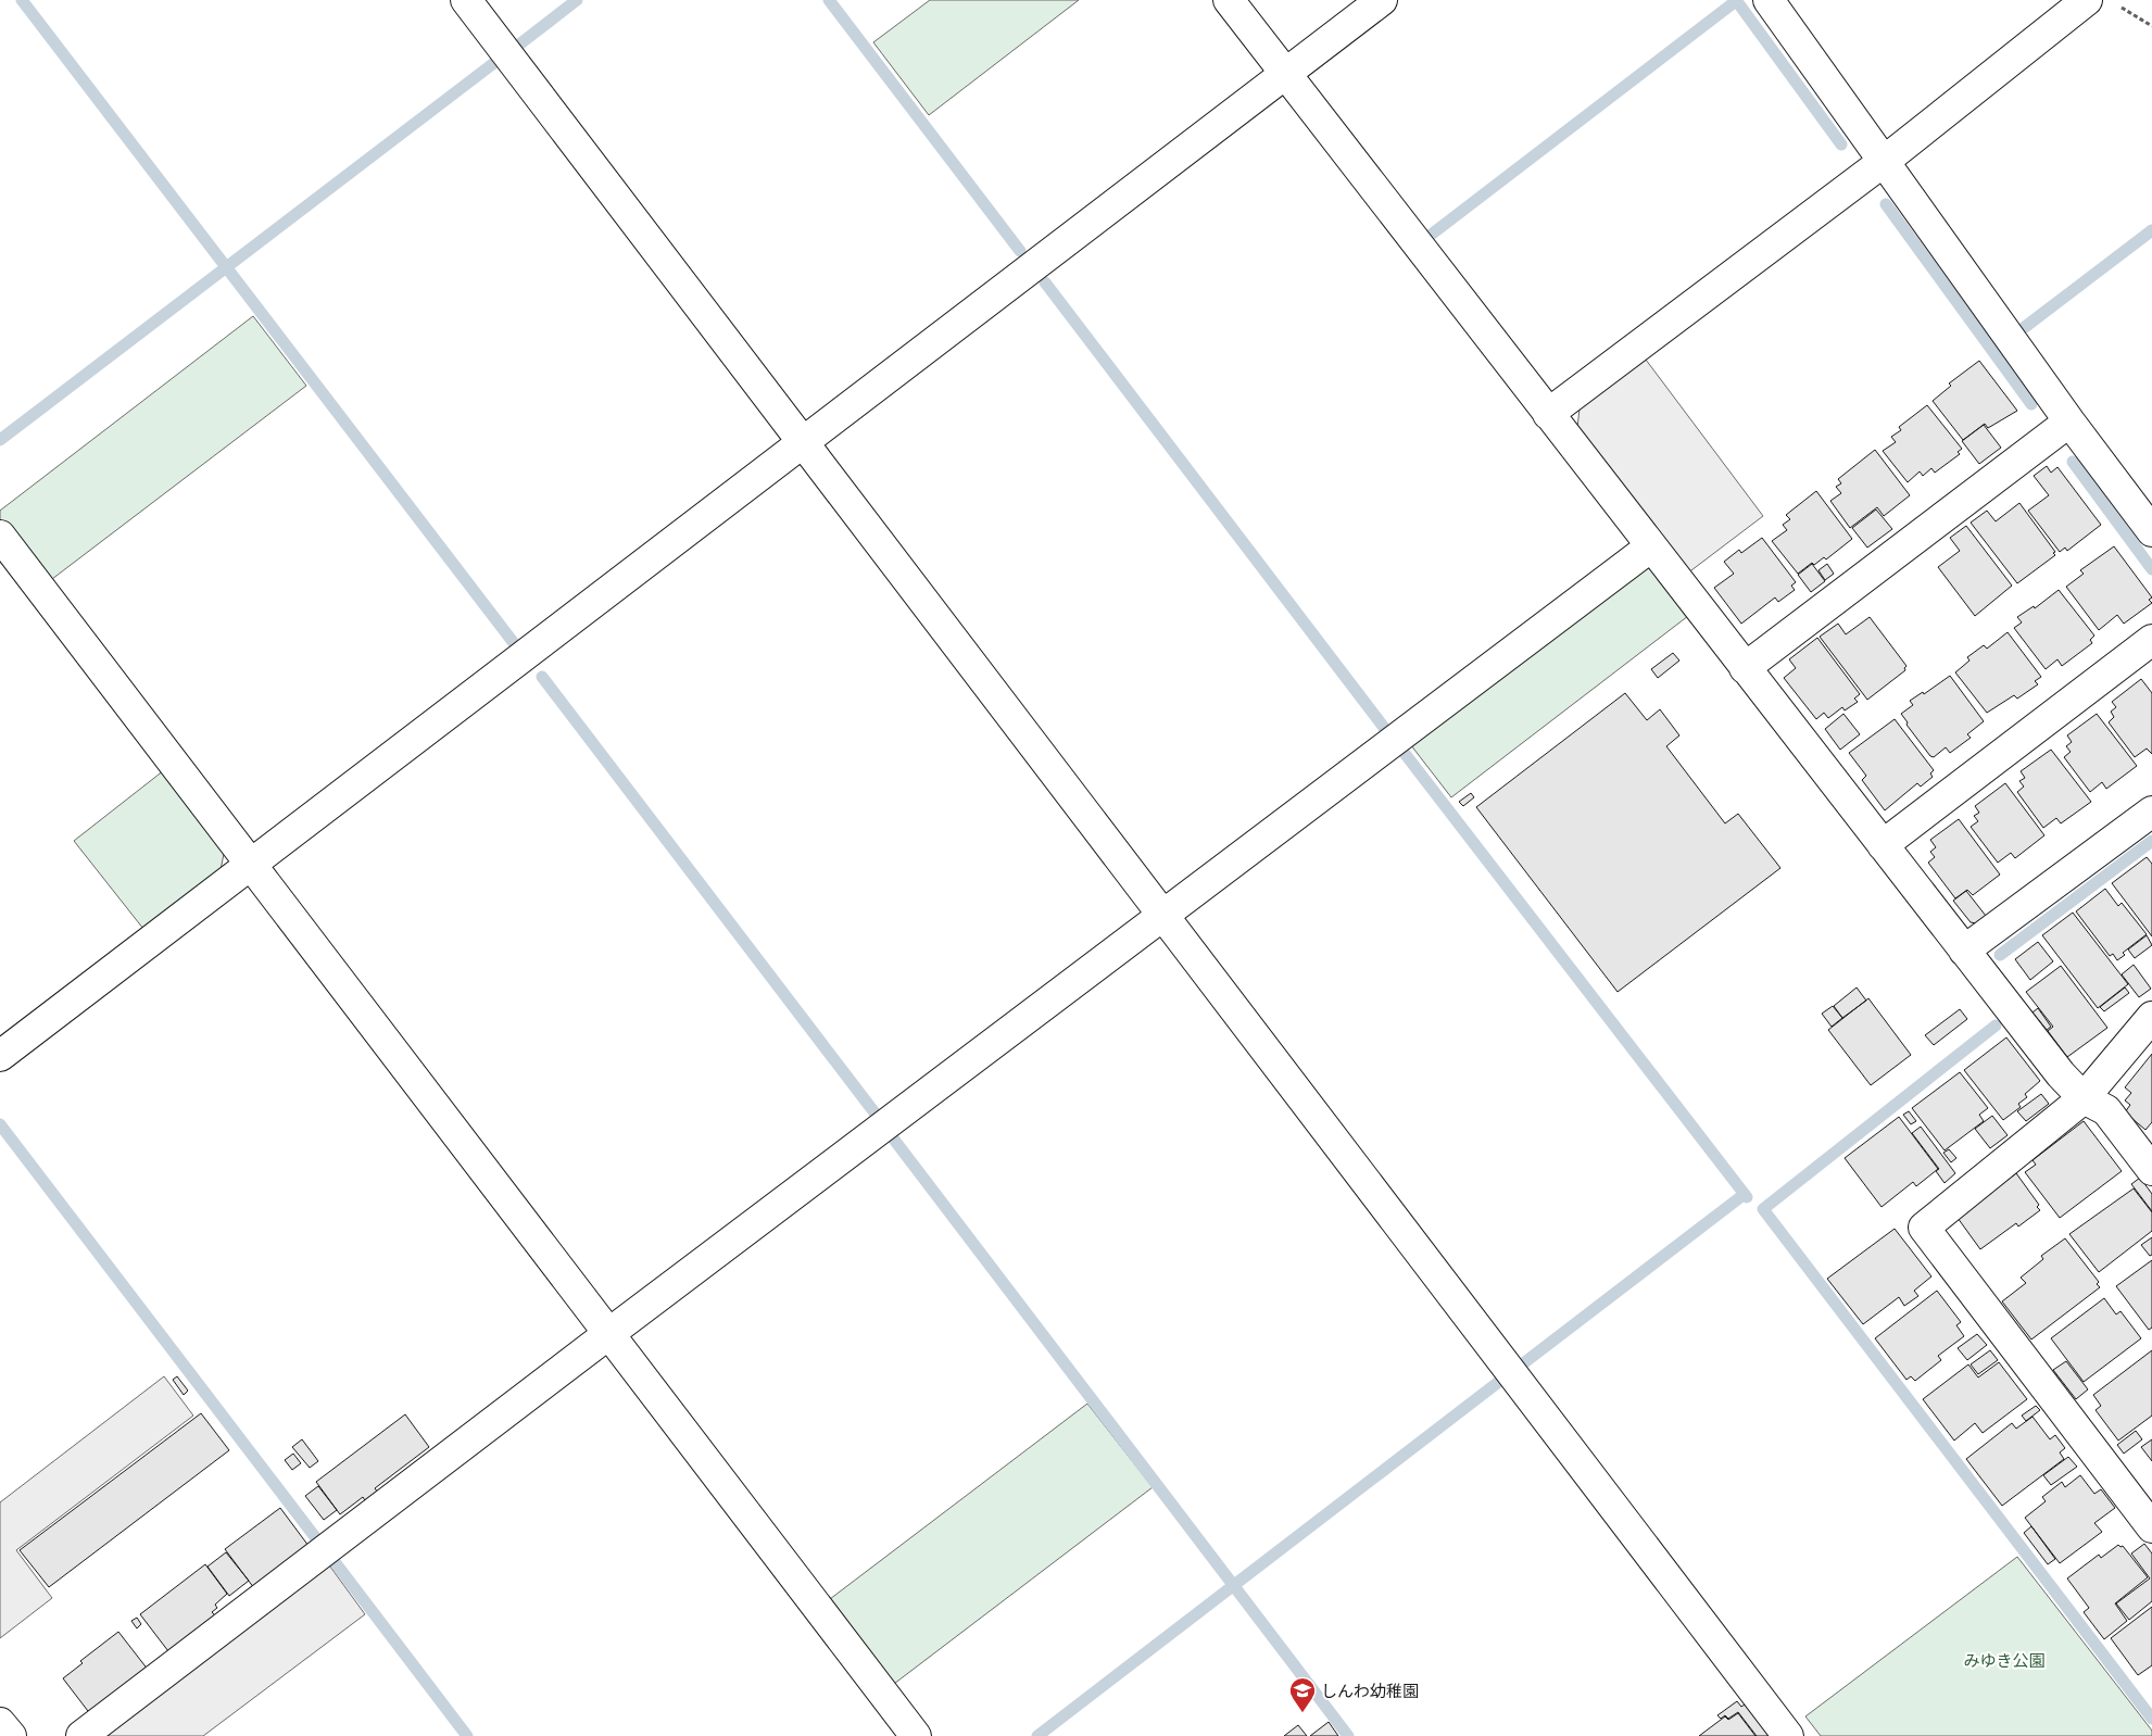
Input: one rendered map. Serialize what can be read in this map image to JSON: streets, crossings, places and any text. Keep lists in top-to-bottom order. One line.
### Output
{"parks":["みゆき公園"],"places":{"school or university":["しんわ幼稚園"]}}
